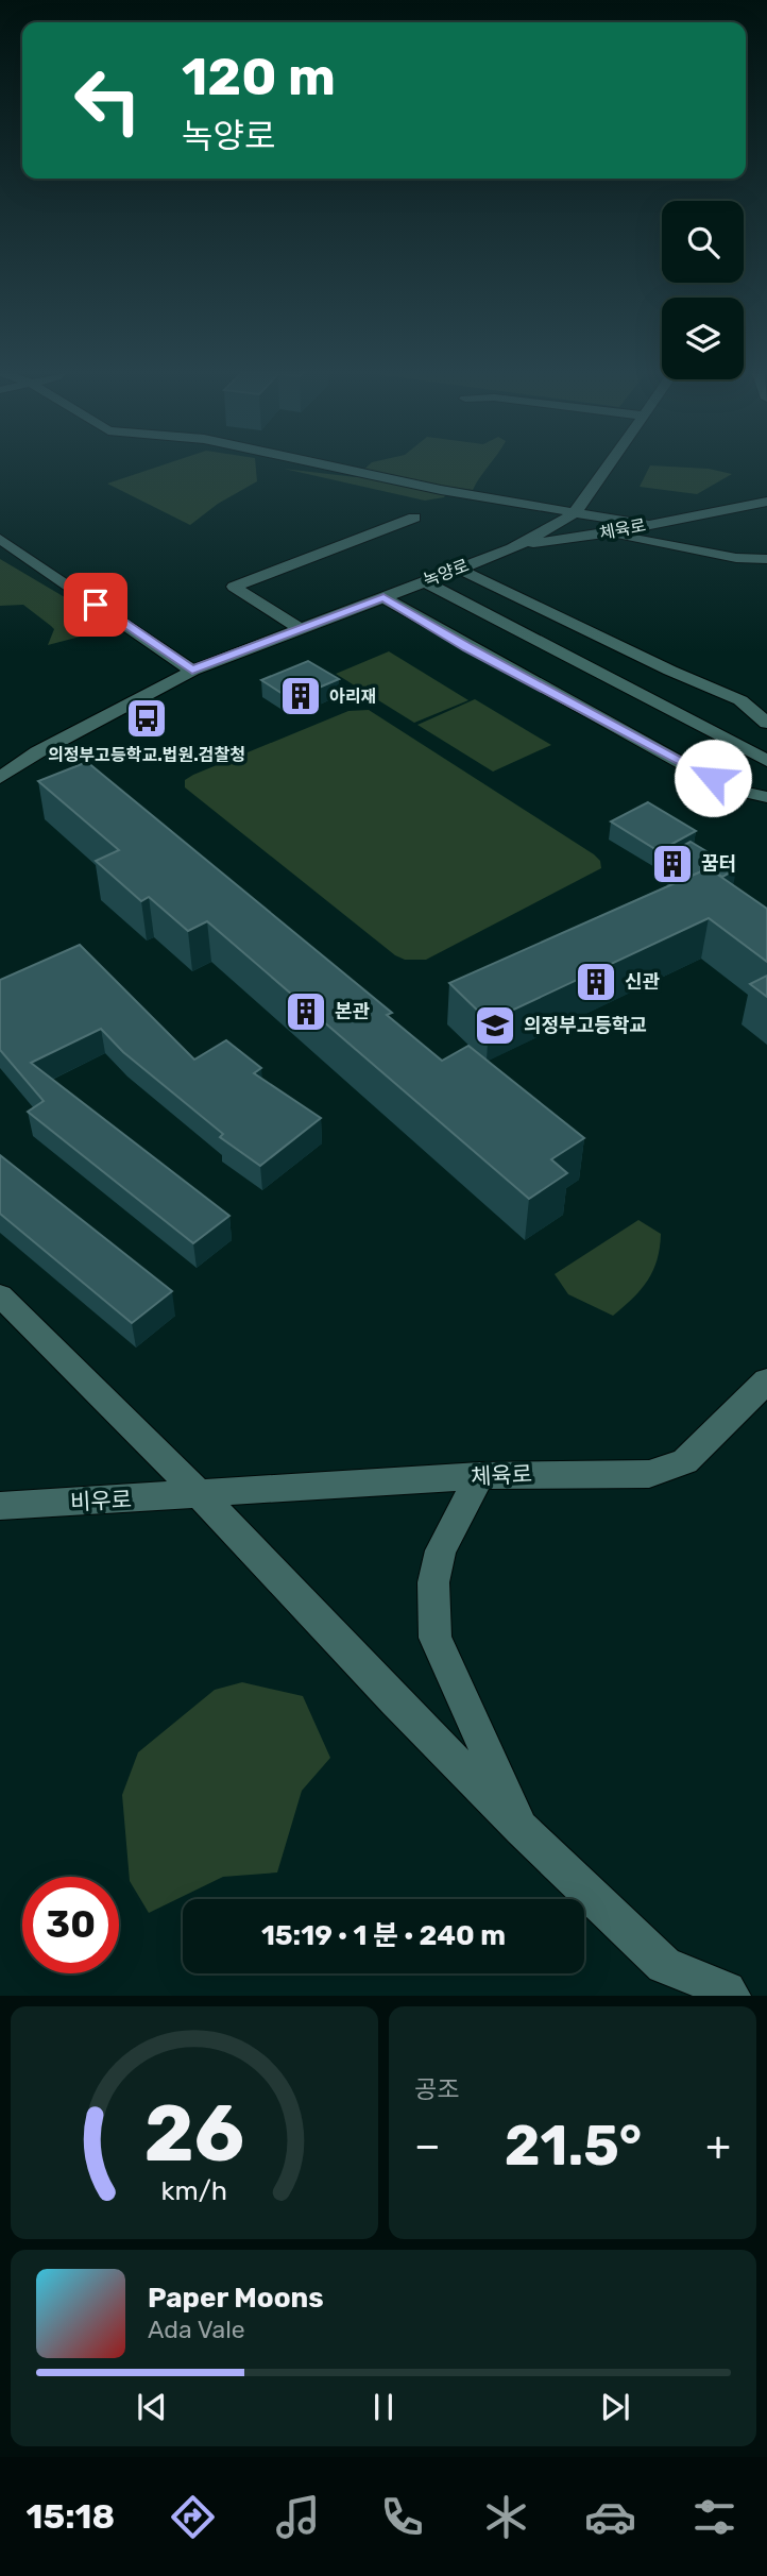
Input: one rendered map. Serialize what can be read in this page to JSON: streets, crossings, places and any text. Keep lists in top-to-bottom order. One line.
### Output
{"streets":{"street":["체육로","녹양로","비우로"]},"crossings":[["체육로","녹양로"],["체육로","비우로"]],"places":{"building":["아리재","꿈터","신관","본관"],"bus stop":["의정부고등학교.법원.검찰청"],"school or university":["의정부고등학교"]},"page":{"turn":["120 m","녹양로"],"limit":"30","trip":"15:19 · 1 분 · 240 m","tile":"공조","heat":["−","21.5°","+"],"song":["Paper Moons","Ada Vale"],"tabs":"15:18","gauge":["26","km/h"]}}
